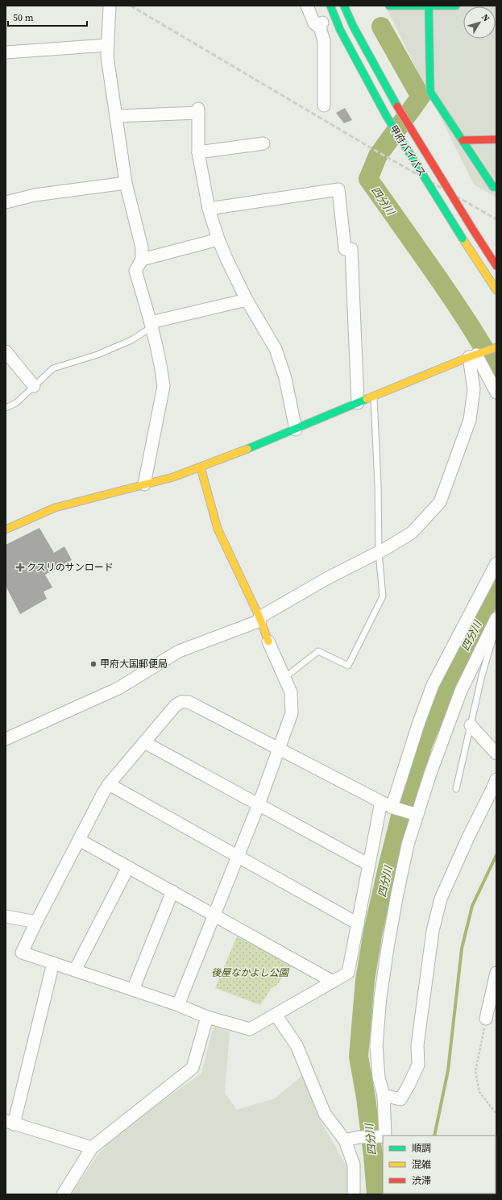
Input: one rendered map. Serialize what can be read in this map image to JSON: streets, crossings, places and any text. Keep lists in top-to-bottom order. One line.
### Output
{"streets":{"main road":["甲府バイパス"]},"water":["四分川"],"parks":["後屋なかよし公園"],"places":{"health":["クスリのサンロード"],"other":["甲府大国郵便局"]},"legend":["順調","混雑","渋滞"],"scale_bar":"50 m","north":"top right"}
